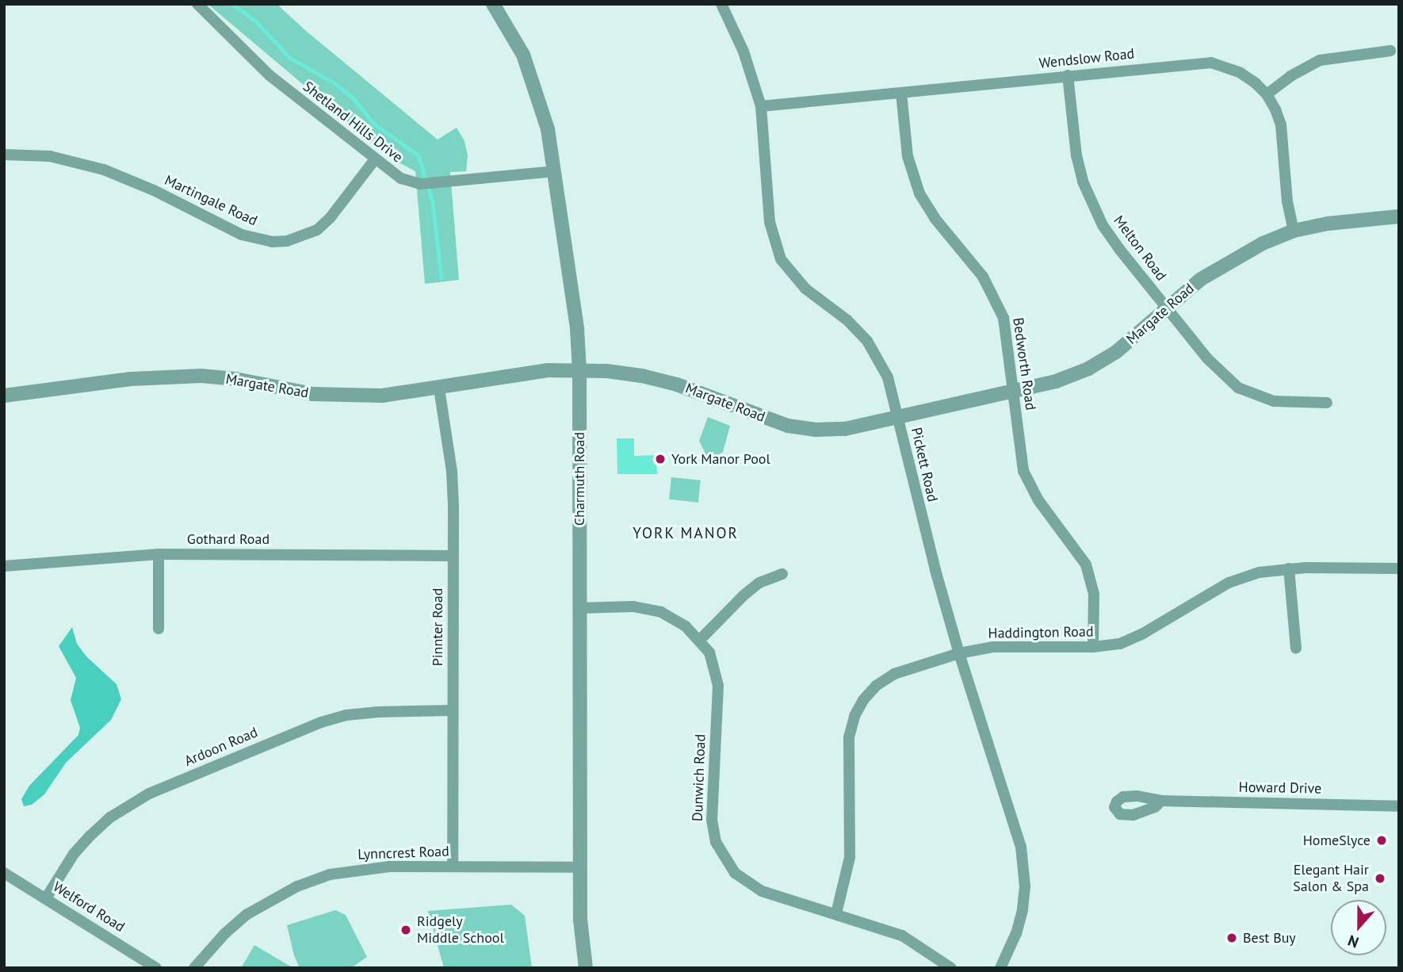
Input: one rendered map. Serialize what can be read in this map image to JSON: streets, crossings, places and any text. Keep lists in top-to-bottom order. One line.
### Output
{"streets":{"street":["Wendslow Road","Shetland Hills Drive","Martingale Road","Melton Road","Margate Road","Bedworth Road","Pickett Road","Charmuth Road","Gothard Road","Pinnter Road","Haddington Road","Ardoon Road","Dunwich Road","Howard Drive","Lynncrest Road","Welford Road"]},"crossings":[["Wendslow Road","Melton Road"],["Wendslow Road","Margate Road"],["Wendslow Road","Bedworth Road"],["Wendslow Road","Pickett Road"],["Shetland Hills Drive","Martingale Road"],["Shetland Hills Drive","Charmuth Road"],["Melton Road","Margate Road"],["Margate Road","Bedworth Road"],["Margate Road","Pickett Road"],["Margate Road","Charmuth Road"],["Margate Road","Pinnter Road"],["Bedworth Road","Haddington Road"],["Pickett Road","Haddington Road"],["Charmuth Road","Dunwich Road"],["Charmuth Road","Lynncrest Road"],["Gothard Road","Pinnter Road"],["Pinnter Road","Ardoon Road"],["Pinnter Road","Lynncrest Road"],["Haddington Road","Dunwich Road"],["Ardoon Road","Welford Road"]],"districts":["YORK MANOR"],"places":["York Manor Pool","HomeSlyce","Elegant Hair Salon & Spa","Ridgely Middle School","Best Buy"],"north":"bottom"}
